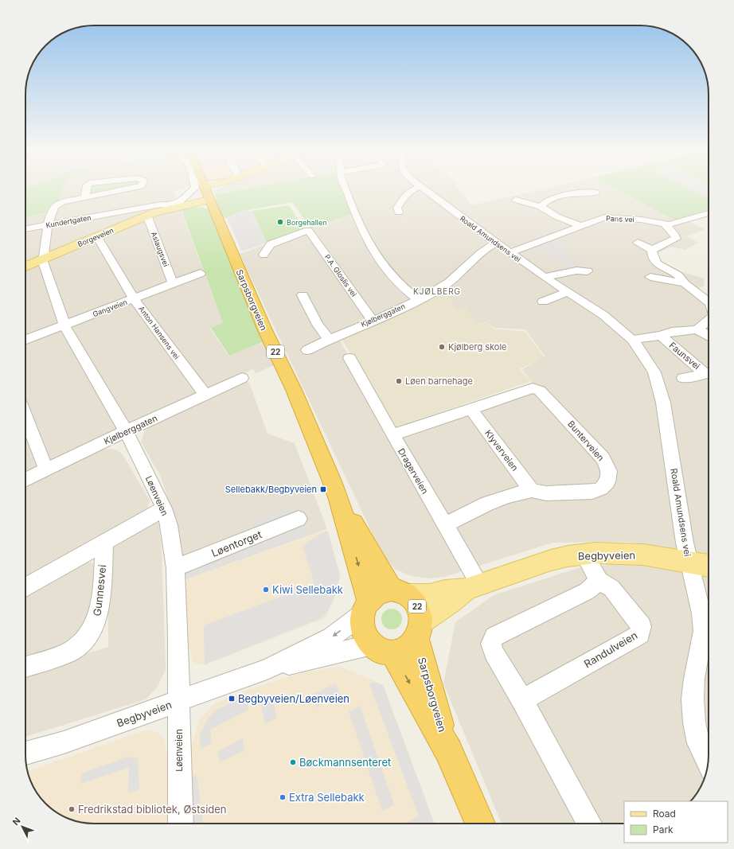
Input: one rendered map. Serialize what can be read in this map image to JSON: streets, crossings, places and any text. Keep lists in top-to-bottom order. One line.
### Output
{"streets":{"highway":["Sarpsborgveien","22"],"main road":["Borgeveien","Begbyveien"],"street":["Pans vei","Kundertgaten","Roald Amundsens vei","Aslaugsvei","P.A. Gloslis vei","Gangveien","Kjølberggaten","Anton Hansens vei","Faunsvei","Bunterveien","Klyverveien","Dragerveien","Løenveien","Løentorget","Gunnesvei","Randulveien"]},"crossings":[["Pans vei","Roald Amundsens vei"],["Kundertgaten","Borgeveien"],["Kundertgaten","Løenveien"],["Borgeveien","Aslaugsvei"],["Borgeveien","Sarpsborgveien"],["Borgeveien","Anton Hansens vei"],["Borgeveien","Løenveien"],["Roald Amundsens vei","Kjølberggaten"],["Roald Amundsens vei","Faunsvei"],["Roald Amundsens vei","Begbyveien"],["Aslaugsvei","Gangveien"],["P.A. Gloslis vei","Kjølberggaten"],["Sarpsborgveien","22"],["Sarpsborgveien","Begbyveien"],["Gangveien","Anton Hansens vei"],["Gangveien","Løenveien"],["Kjølberggaten","Anton Hansens vei"],["Kjølberggaten","Løenveien"],["22","Begbyveien"],["Bunterveien","Klyverveien"],["Bunterveien","Dragerveien"],["Dragerveien","Begbyveien"],["Løenveien","Løentorget"],["Løenveien","Begbyveien"],["Begbyveien","Randulveien"]],"districts":["KJØLBERG"],"places":{"other":["Borgehallen","Kjølberg skole","Løen barnehage","Kiwi Sellebakk","Bøckmannsenteret","Extra Sellebakk","Fredrikstad bibliotek, Østsiden"],"transit":["Sellebakk/Begbyveien","Begbyveien/Løenveien"]},"legend":["Road","Park"],"north":"top left"}
